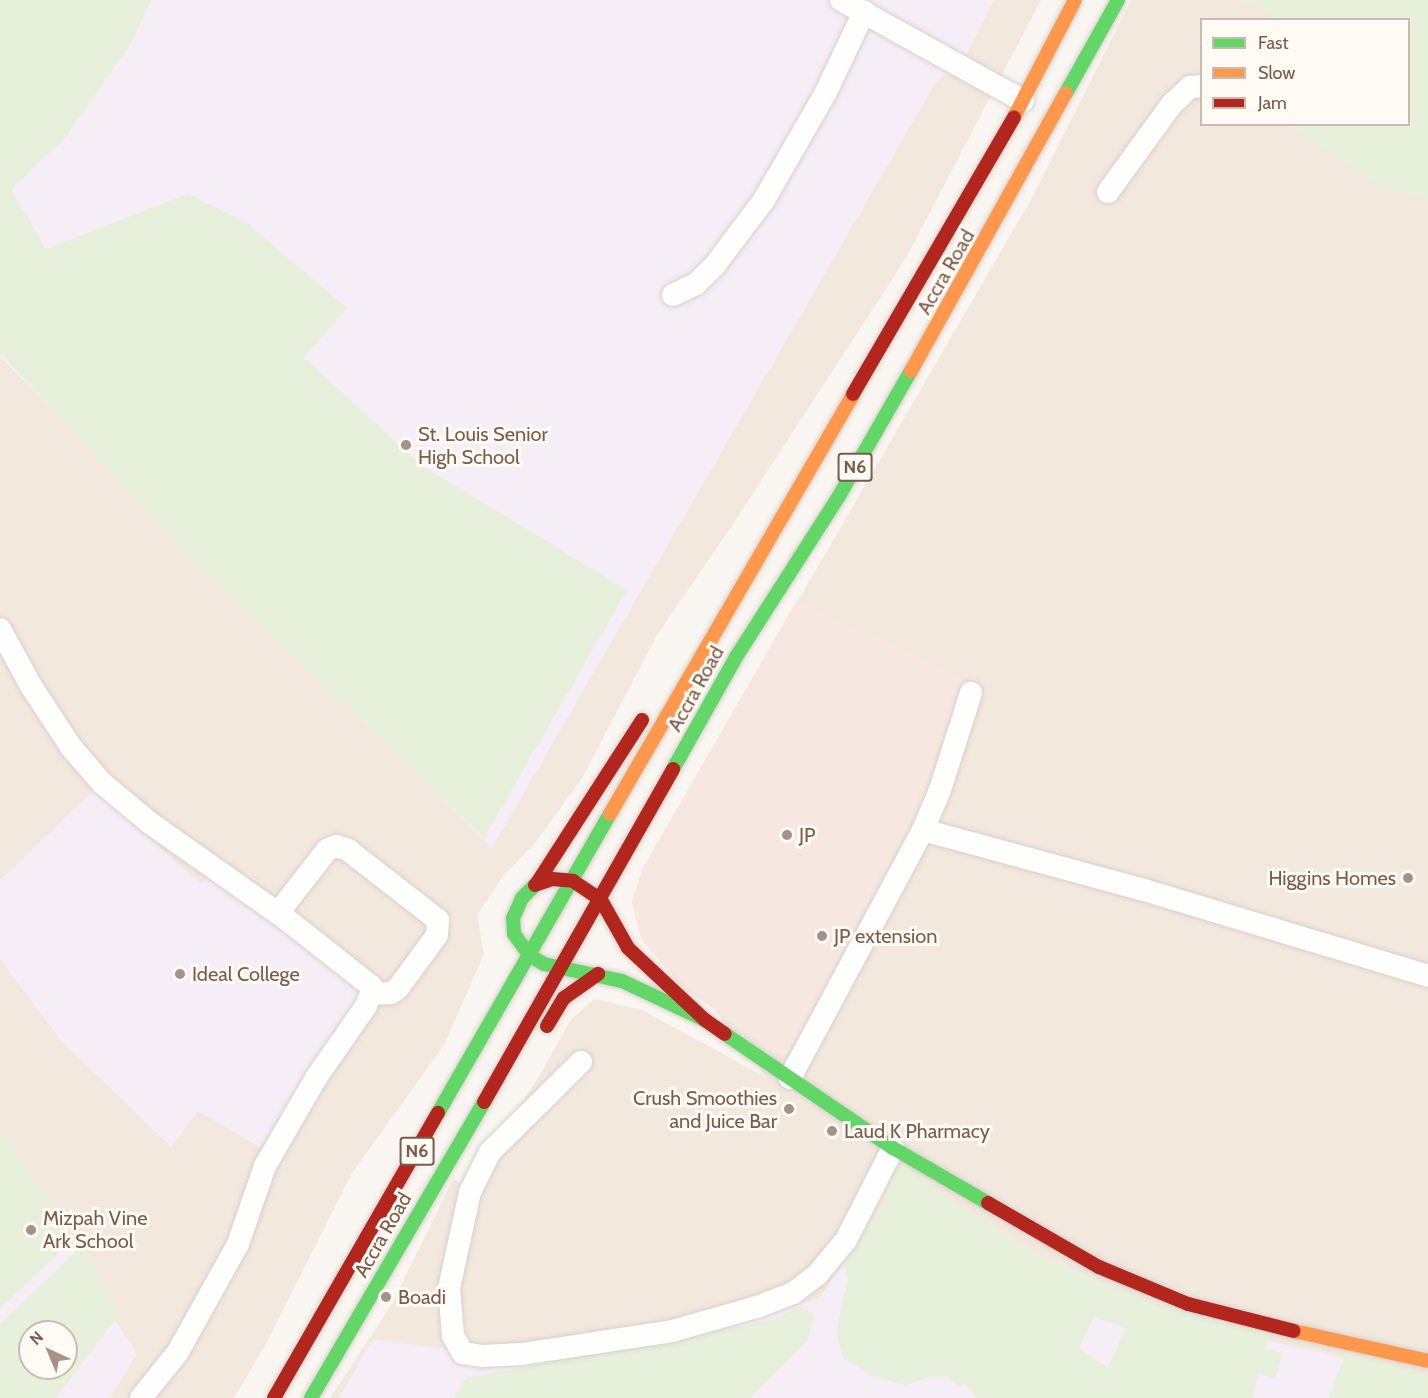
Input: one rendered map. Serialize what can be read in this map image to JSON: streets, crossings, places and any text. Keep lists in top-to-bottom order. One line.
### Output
{"streets":{"main road":["Accra Road","N6"]},"places":["St. Louis Senior High School","JP","Higgins Homes","JP extension","Ideal College","Crush Smoothies and Juice Bar","Laud K Pharmacy","Mizpah Vine Ark School","Boadi"],"legend":["Fast","Slow","Jam"],"north":"top left"}
